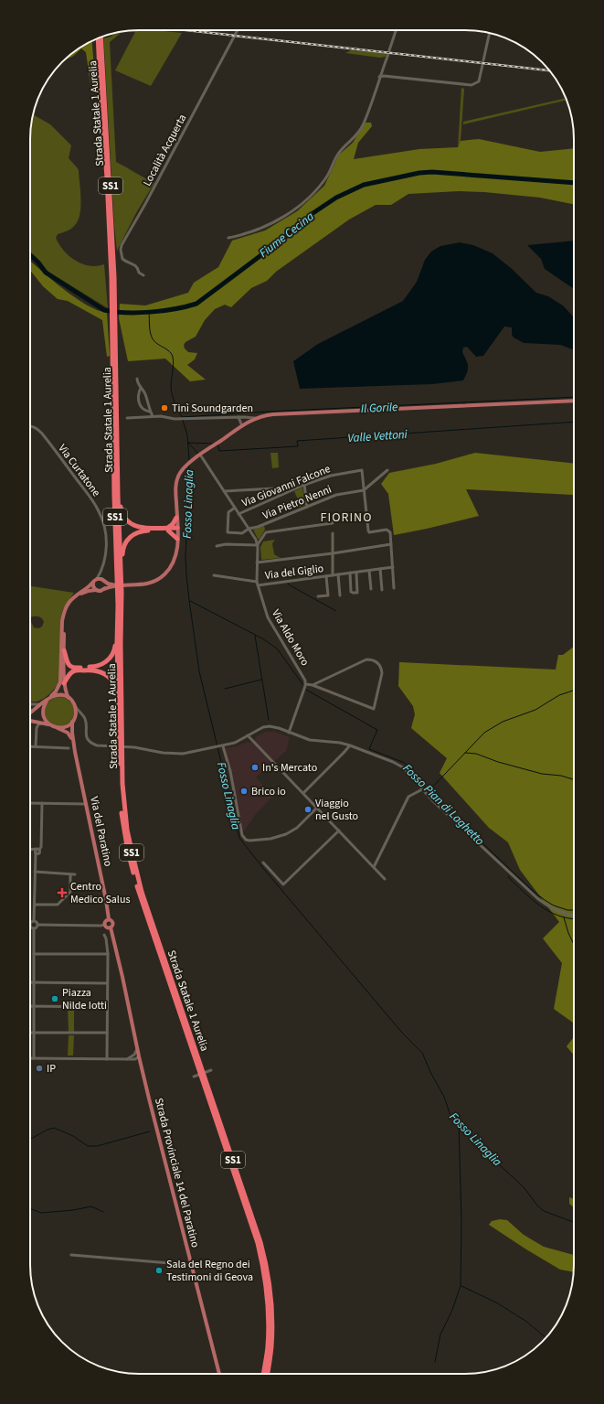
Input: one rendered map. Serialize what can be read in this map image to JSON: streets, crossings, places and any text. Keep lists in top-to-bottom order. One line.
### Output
{"streets":{"highway":["Strada Statale 1 Aurelia","SS1"],"main road":["Via del Paratino","Strada Provinciale 14 del Paratino"],"street":["Località Acquerta","Via Curtatone","Via Giovanni Falcone","Via Pietro Nenni","Via del Giglio","Via Aldo Moro"]},"crossings":[["Via Giovanni Falcone","Via Pietro Nenni"],["Via del Giglio","Via Aldo Moro"]],"districts":["FIORINO"],"water":["Fiume Cecina","Il Gorile","Valle Vettoni","Fosso Linaglia","Fosso Pian di Laghetto"],"places":{"other":["Tinì Soundgarden","In's Mercato","Brico io","Viaggio nel Gusto","Piazza Nilde Iotti","IP","Sala del Regno dei Testimoni di Geova"],"health":["Centro Medico Salus"]}}
